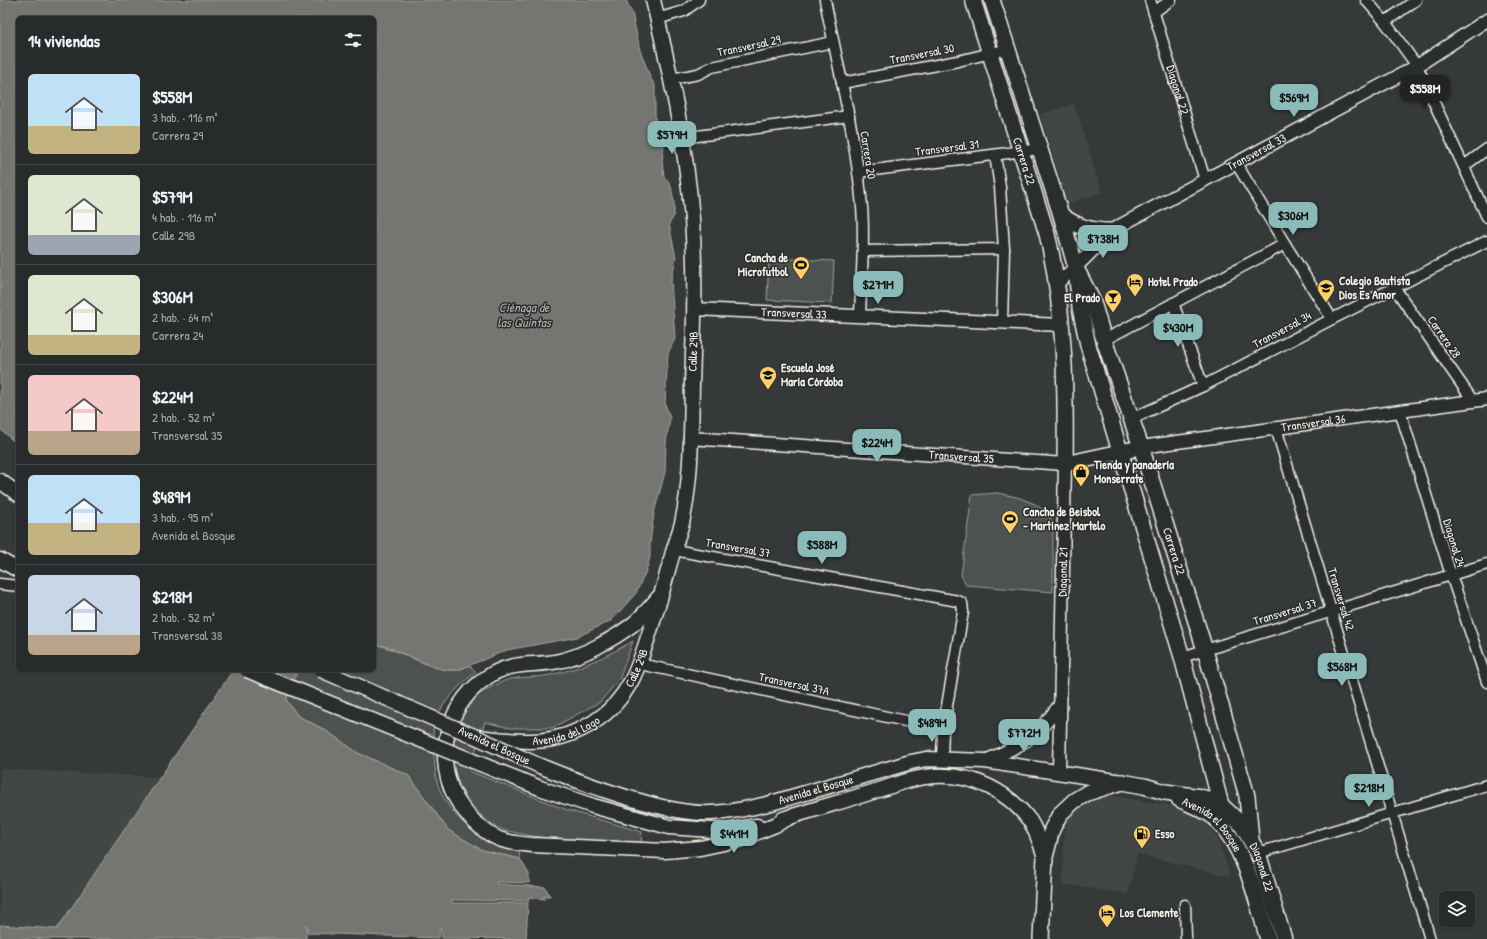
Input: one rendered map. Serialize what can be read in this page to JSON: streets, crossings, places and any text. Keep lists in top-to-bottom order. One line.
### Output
{"streets":{"main road":["Diagonal 22","Carrera 22","Calle 29B","Diagonal 21","Avenida del Lago","Avenida el Bosque"],"street":["Transversal 29","Transversal 30","Transversal 31","Transversal 33","Carrera 20","Transversal 34","Carrera 28","Transversal 36","Transversal 35","Diagonal 24","Transversal 37","Transversal 42","Transversal 37A"]},"crossings":[["Transversal 29","Carrera 20"],["Transversal 29","Calle 29B"],["Transversal 30","Carrera 20"],["Transversal 30","Carrera 22"],["Diagonal 22","Transversal 33"],["Diagonal 22","Carrera 22"],["Diagonal 22","Avenida el Bosque"],["Transversal 31","Carrera 20"],["Transversal 31","Carrera 22"],["Transversal 33","Carrera 20"],["Transversal 33","Carrera 22"],["Transversal 33","Calle 29B"],["Transversal 33","Diagonal 21"],["Carrera 22","Transversal 34"],["Carrera 22","Transversal 36"],["Carrera 22","Transversal 37"],["Carrera 22","Diagonal 21"],["Carrera 22","Avenida el Bosque"],["Transversal 34","Carrera 28"],["Carrera 28","Transversal 36"],["Calle 29B","Transversal 35"],["Calle 29B","Transversal 37"],["Calle 29B","Transversal 37A"],["Calle 29B","Avenida del Lago"],["Transversal 36","Diagonal 24"],["Transversal 36","Transversal 42"],["Transversal 35","Diagonal 21"],["Diagonal 24","Transversal 37"],["Transversal 37","Transversal 42"],["Transversal 37","Transversal 37A"],["Diagonal 21","Avenida el Bosque"],["Avenida del Lago","Avenida el Bosque"]],"water":["Ciénaga de las Quintas"],"places":{"sports":["Cancha de Microfutbol","Cancha de Beisbol - Martinez Martelo"],"hotel":["Hotel Prado","Los Clemente"],"school or university":["Colegio Bautista Dios Es Amor","Escuela José María Córdoba"],"bar":["El Prado"],"shop":["Tienda y panadería Monserrate"],"fuel station":["Esso"]},"page":{"heading":"14 viviendas","list":[{"name":"$558M","note":"3 hab. · 116 m² · Carrera 29"},{"name":"$579M","note":"4 hab. · 116 m² · Calle 29B"},{"name":"$306M","note":"2 hab. · 64 m² · Carrera 24"},{"name":"$224M","note":"2 hab. · 52 m² · Transversal 35"},{"name":"$489M","note":"3 hab. · 95 m² · Avenida el Bosque"},{"name":"$218M","note":"2 hab. · 52 m² · Transversal 38"}],"price":["$558M","$569M","$579M","$306M","$738M","$271M","$430M","$224M","$588M","$568M","$489M","$772M","$218M","$441M"]}}
